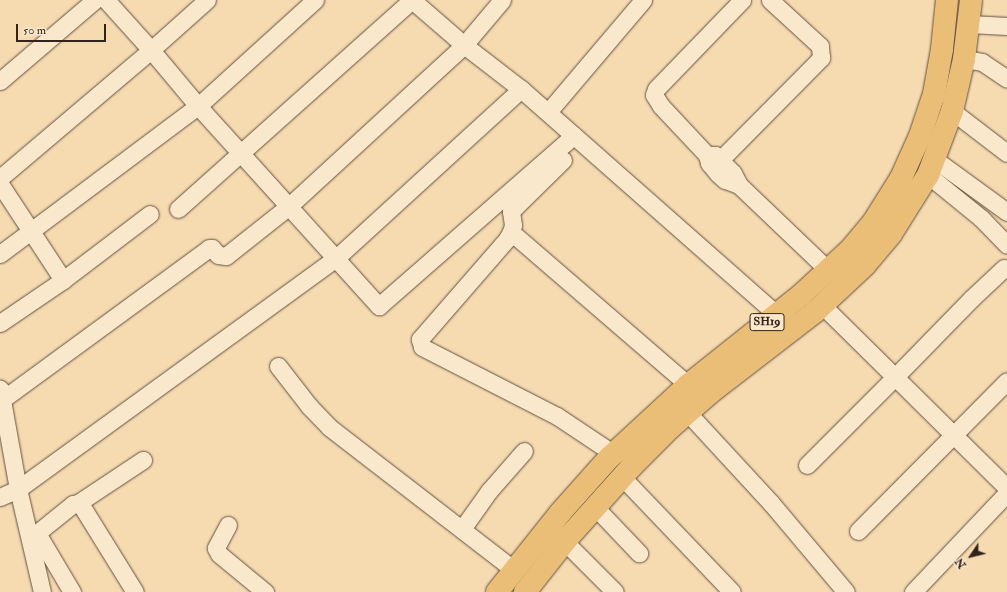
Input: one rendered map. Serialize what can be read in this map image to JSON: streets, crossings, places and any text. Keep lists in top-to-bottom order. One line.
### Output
{"streets":{"main road":["SH19"]},"scale_bar":"50 m","north":"bottom left"}
